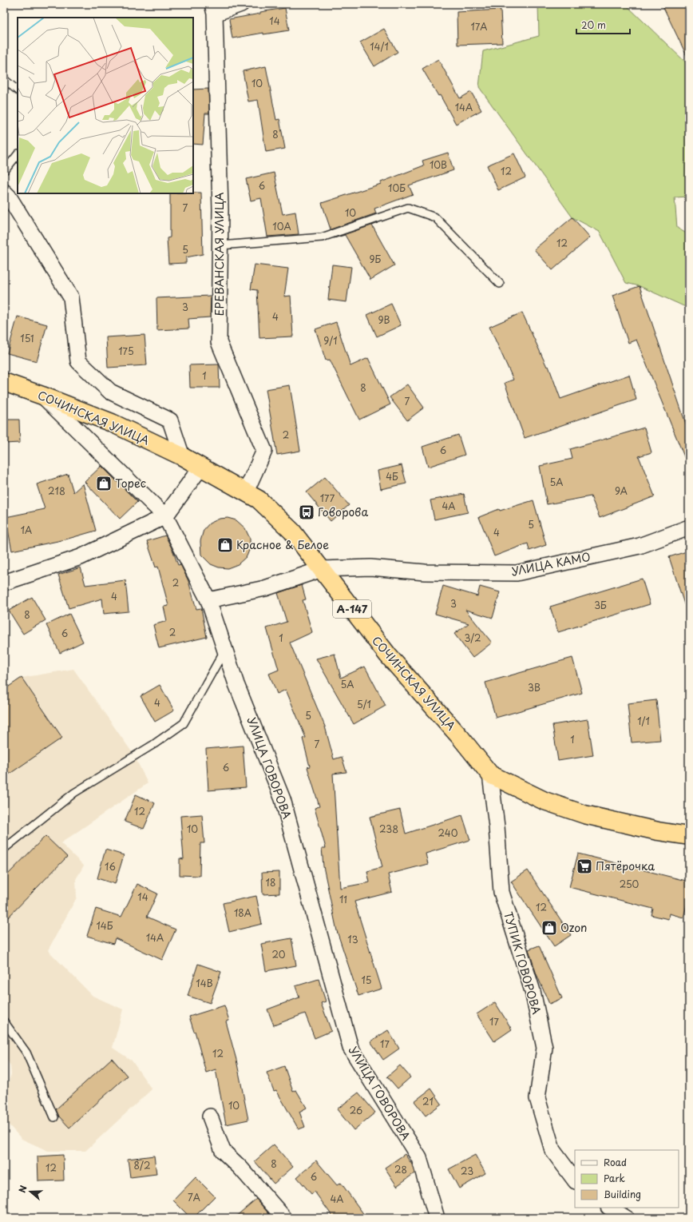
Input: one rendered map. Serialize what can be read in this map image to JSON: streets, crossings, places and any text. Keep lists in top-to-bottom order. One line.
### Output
{"streets":{"highway":["СОЧИНСКАЯ УЛИЦА","А-147"],"street":["ЕРЕВАНСКАЯ УЛИЦА","УЛИЦА КАМО","УЛИЦА ГОВОРОВА","ТУПИК ГОВОРОВА"]},"crossings":[["ЕРЕВАНСКАЯ УЛИЦА","СОЧИНСКАЯ УЛИЦА"],["СОЧИНСКАЯ УЛИЦА","УЛИЦА КАМО"],["СОЧИНСКАЯ УЛИЦА","УЛИЦА ГОВОРОВА"],["СОЧИНСКАЯ УЛИЦА","ТУПИК ГОВОРОВА"],["УЛИЦА КАМО","УЛИЦА ГОВОРОВА"]],"places":{"shop":["Торес","Красное & Белое","Ozon"],"bus stop":["Говорова"],"supermarket":["Пятёрочка"]},"house_numbers":["14","17А","14/1","10","14А","8","10В","12","6","10Б","7","10","10А","12","5","9Б","3","4","9В","151","9/1","175","1","8","7","2","6","4Б","5А","218","9А","177","4А","5","1А","4","2","4","3","3Б","8","2","6","1","3/2","5А","3В","4","5/1","5","1/1","1","7","6","12","10","238","240","16","18","250","14","11","12","18А","14Б","14А","13","20","15","14В","17","17","12","21","10","26","8","8/2","12","28","23","6","7А","4А"],"legend":["Road","Park","Building"],"scale_bar":"20 m","north":"left"}
